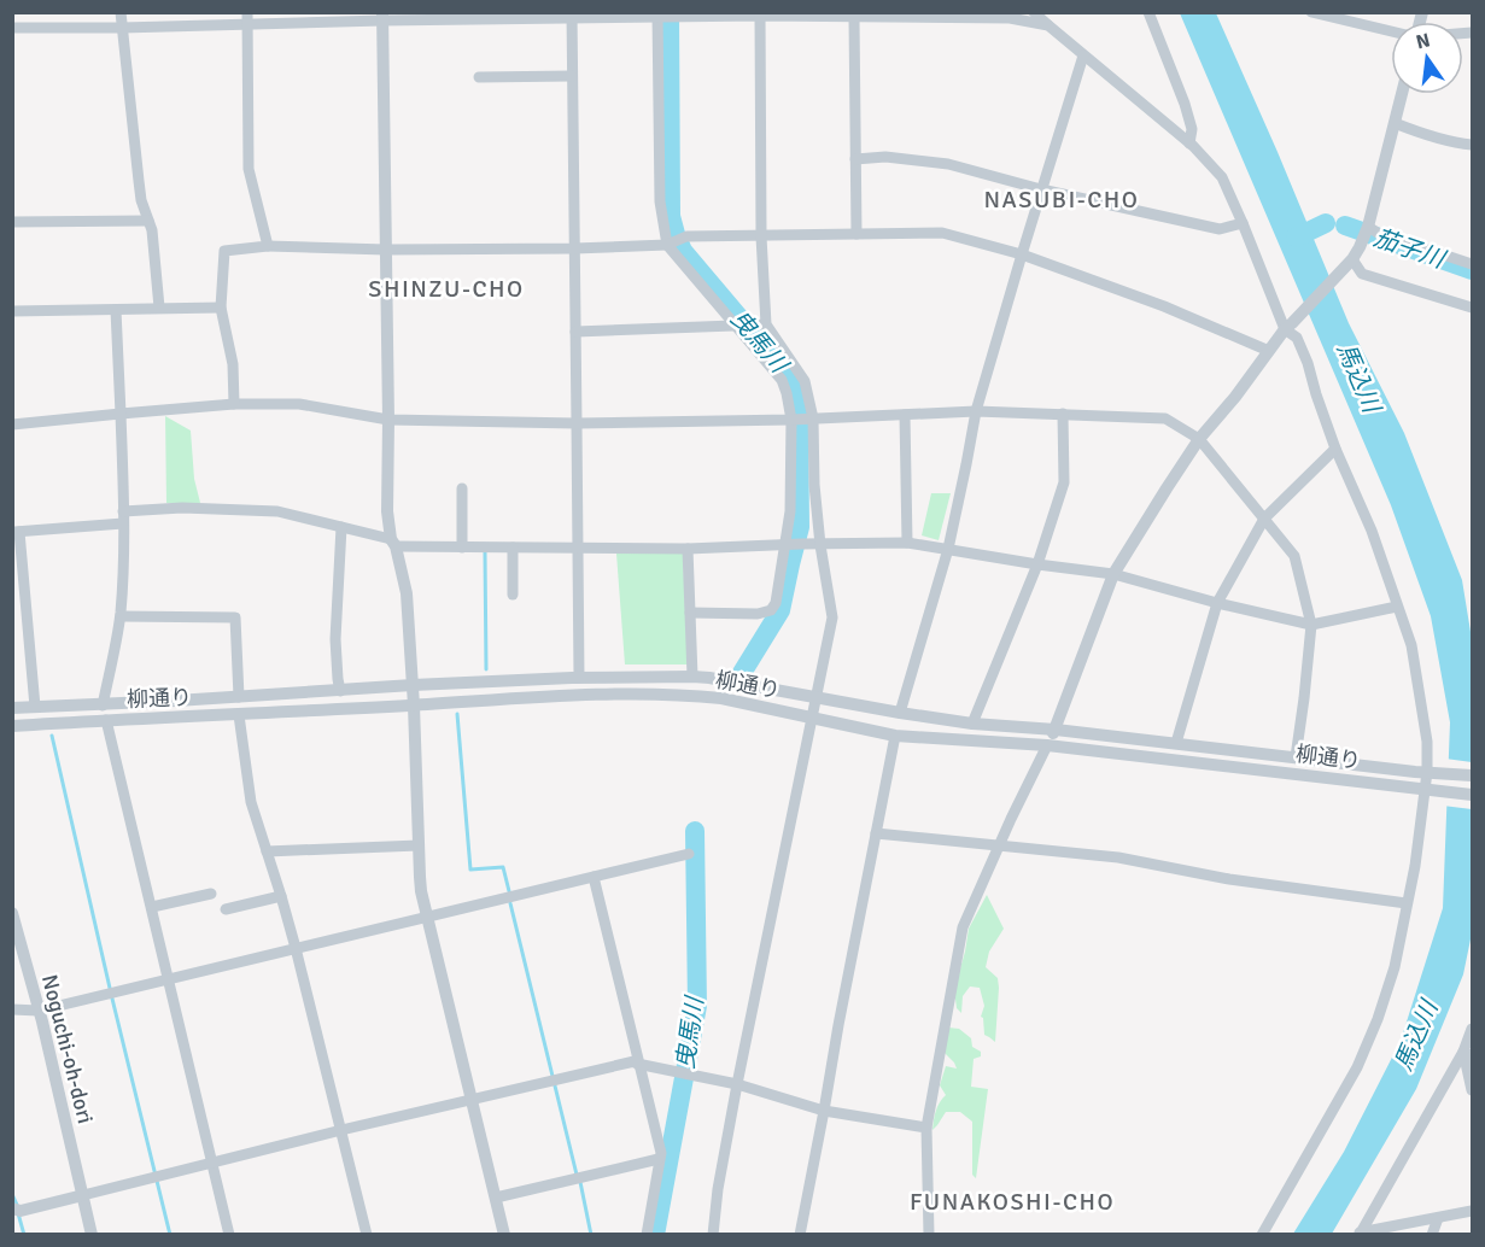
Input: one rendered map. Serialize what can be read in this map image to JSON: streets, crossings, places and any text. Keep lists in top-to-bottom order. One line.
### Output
{"streets":{"street":["柳通り","Noguchi-oh-dori"]},"districts":["NASUBI-CHO","SHINZU-CHO","FUNAKOSHI-CHO"],"water":["茄子川","曳馬川","馬込川"],"north":"top"}
